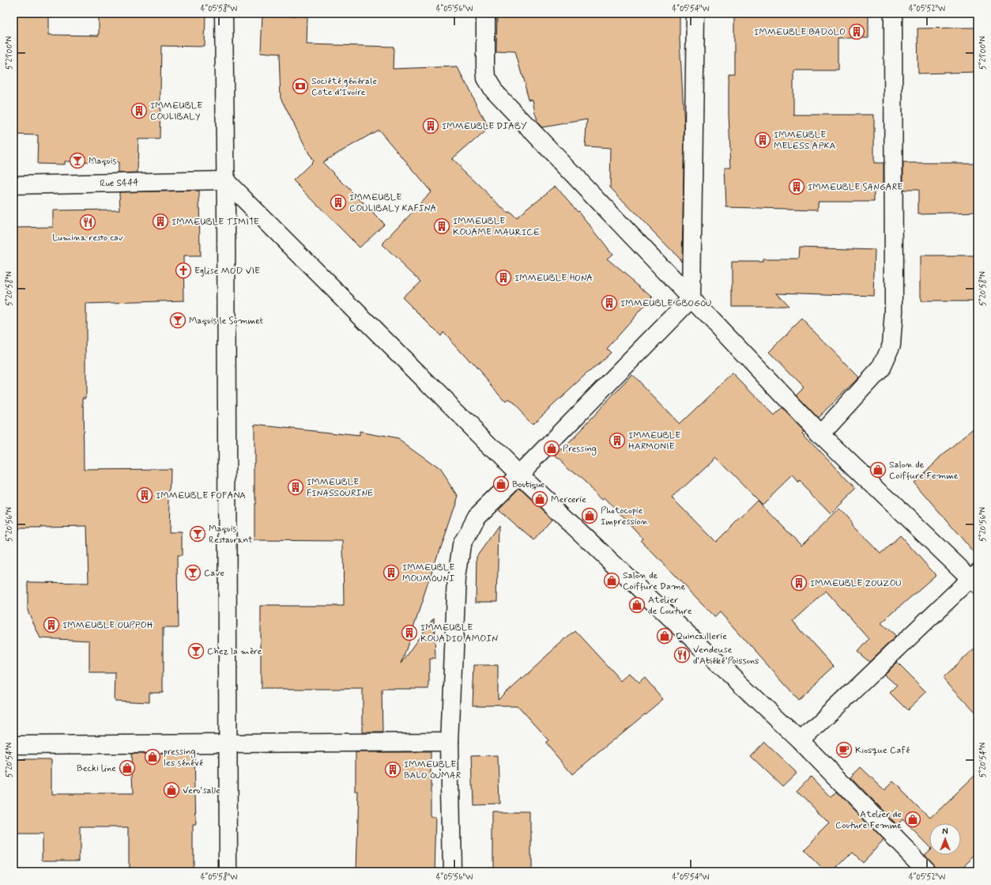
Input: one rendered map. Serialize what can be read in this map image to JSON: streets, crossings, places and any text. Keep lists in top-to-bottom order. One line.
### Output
{"streets":{"street":["Rue S444"]},"places":{"building":["IMMEUBLE BADOLO","IMMEUBLE COULIBALY","IMMEUBLE DIABY","IMMEUBLE MELESS APKA","IMMEUBLE SANGARE","IMMEUBLE COULIBALY KAFINA","IMMEUBLE TIMITE","IMMEUBLE KOUAME MAURICE","IMMEUBLE HONA","IMMEUBLE GBOGOU","IMMEUBLE HARMONIE","IMMEUBLE FINASSOURINE","IMMEUBLE FOFANA","IMMEUBLE MOUMOUNI","IMMEUBLE ZOUZOU","IMMEUBLE OUPPOH","IMMEUBLE KOUADIO AMOIN","IMMEUBLE BALO OUMAR"],"bank":["Société générale Côte d’Ivoire"],"bar":["Maquis","Maquis le Sommet","Maquis Restaurant","Cave","Chez la mère"],"restaurant":["Lumina resto cav","Vendeuse d'Atiéké Poissons"],"church":["Eglise MOD VIE"],"shop":["Pressing","Salon de Coiffure Femme","Boutique","Mercerie","Photocopie Impression","Salon de Coiffure Dame","Atelier de Couture","Quincaillerie","pressing les sénévé","Becki line","Vero'salle","Atelier de Couture Femme"],"cafe":["Kiosque Café"]},"north":"top","coordinates":["4°05'58\"W","4°05'56\"W","4°05'54\"W","4°05'52\"W","5°21'00\"N","5°20'58\"N","5°20'56\"N","5°20'54\"N"]}
